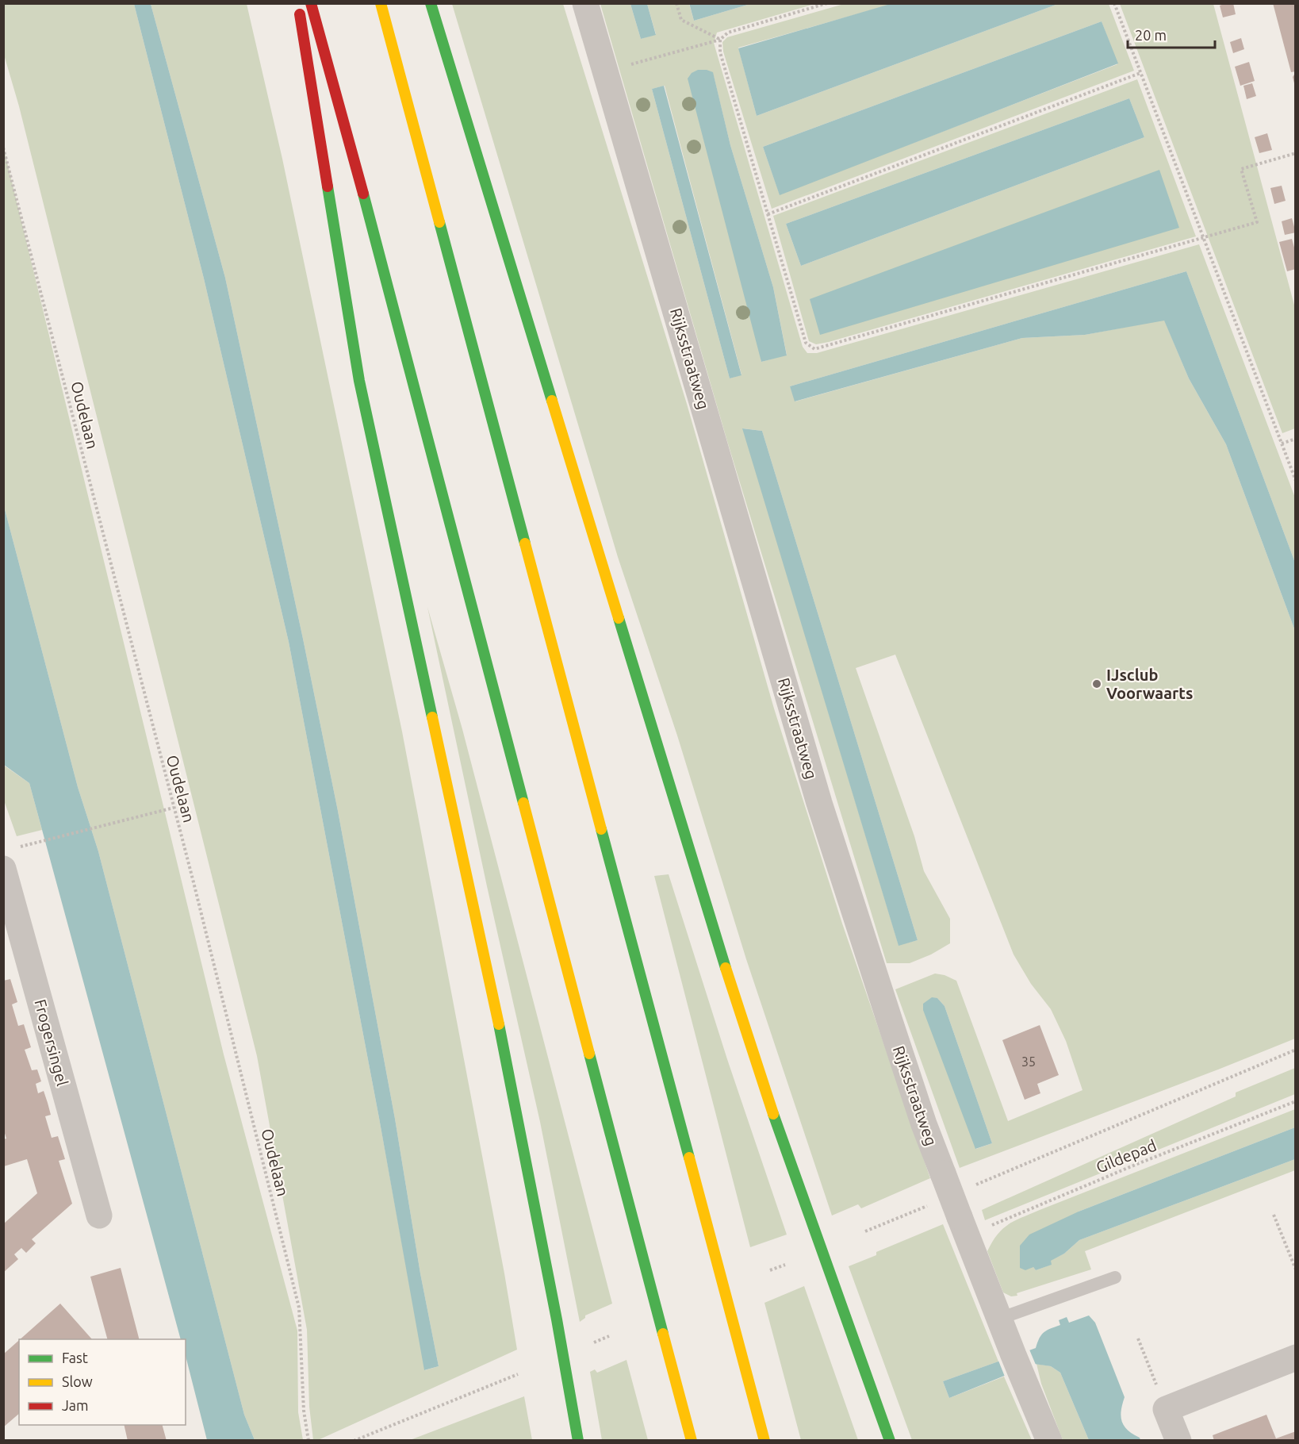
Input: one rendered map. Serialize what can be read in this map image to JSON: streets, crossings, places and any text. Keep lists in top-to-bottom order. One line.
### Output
{"streets":{"street":["Rijksstraatweg","Frogersingel"],"path":["Oudelaan","Gildepad"]},"crossings":[["Rijksstraatweg","Gildepad"]],"places":["IJsclub Voorwaarts"],"house_numbers":["35"],"legend":["Fast","Slow","Jam"],"scale_bar":"20 m"}
